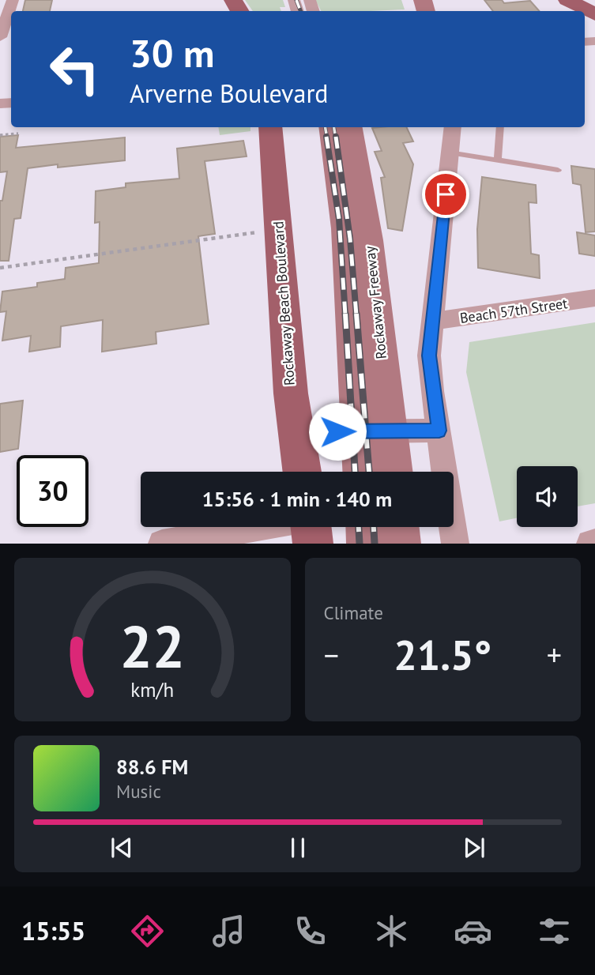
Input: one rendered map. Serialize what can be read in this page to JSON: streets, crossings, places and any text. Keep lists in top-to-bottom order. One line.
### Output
{"streets":{"main road":["Rockaway Beach Boulevard"],"street":["Rockaway Freeway","Beach 57th Street"]},"page":{"turn":["30 m","Arverne Boulevard"],"limit":"30","trip":"15:56 · 1 min · 140 m","tile":"Climate","heat":["−","21.5°","+"],"song":["88.6 FM","Music"],"tabs":"15:55","gauge":["22","km/h"]}}
